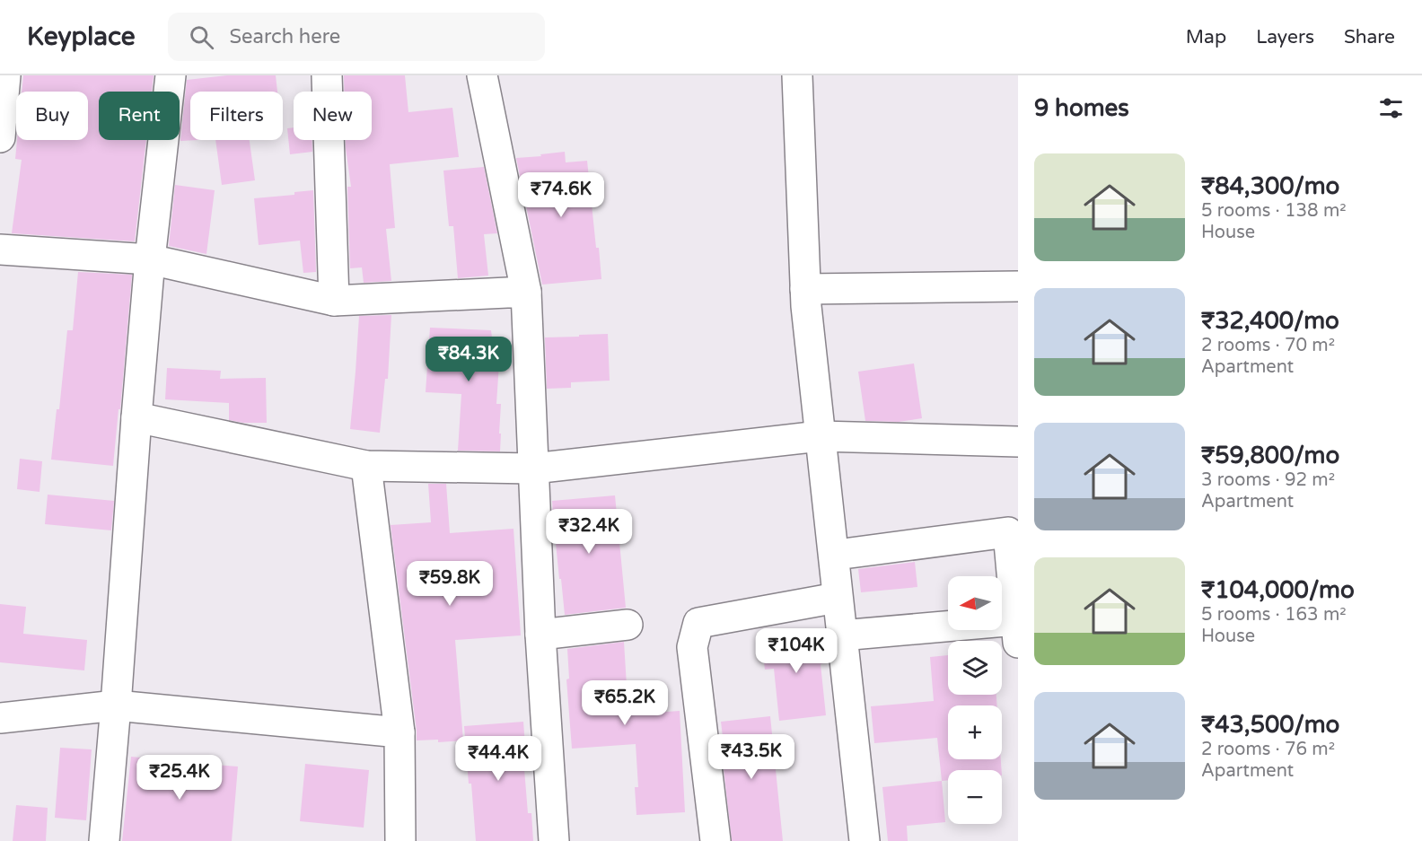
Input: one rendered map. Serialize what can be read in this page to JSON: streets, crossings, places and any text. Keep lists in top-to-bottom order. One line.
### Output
{"north":"left","page":{"header":"Keyplace","search":"Search here","nav":["Map","Layers","Share"],"heading":"9 homes","chip":["Buy","Rent","Filters","New"],"list":[{"name":"₹84,300/mo","note":"5 rooms · 138 m² · House"},{"name":"₹32,400/mo","note":"2 rooms · 70 m² · Apartment"},{"name":"₹59,800/mo","note":"3 rooms · 92 m² · Apartment"},{"name":"₹104,000/mo","note":"5 rooms · 163 m² · House"},{"name":"₹43,500/mo","note":"2 rooms · 76 m² · Apartment"}],"price":["₹74.6K","₹84.3K","₹32.4K","₹59.8K","₹104K","₹65.2K","₹43.5K","₹44.4K","₹25.4K"],"map_buttons":["+","−"]}}
